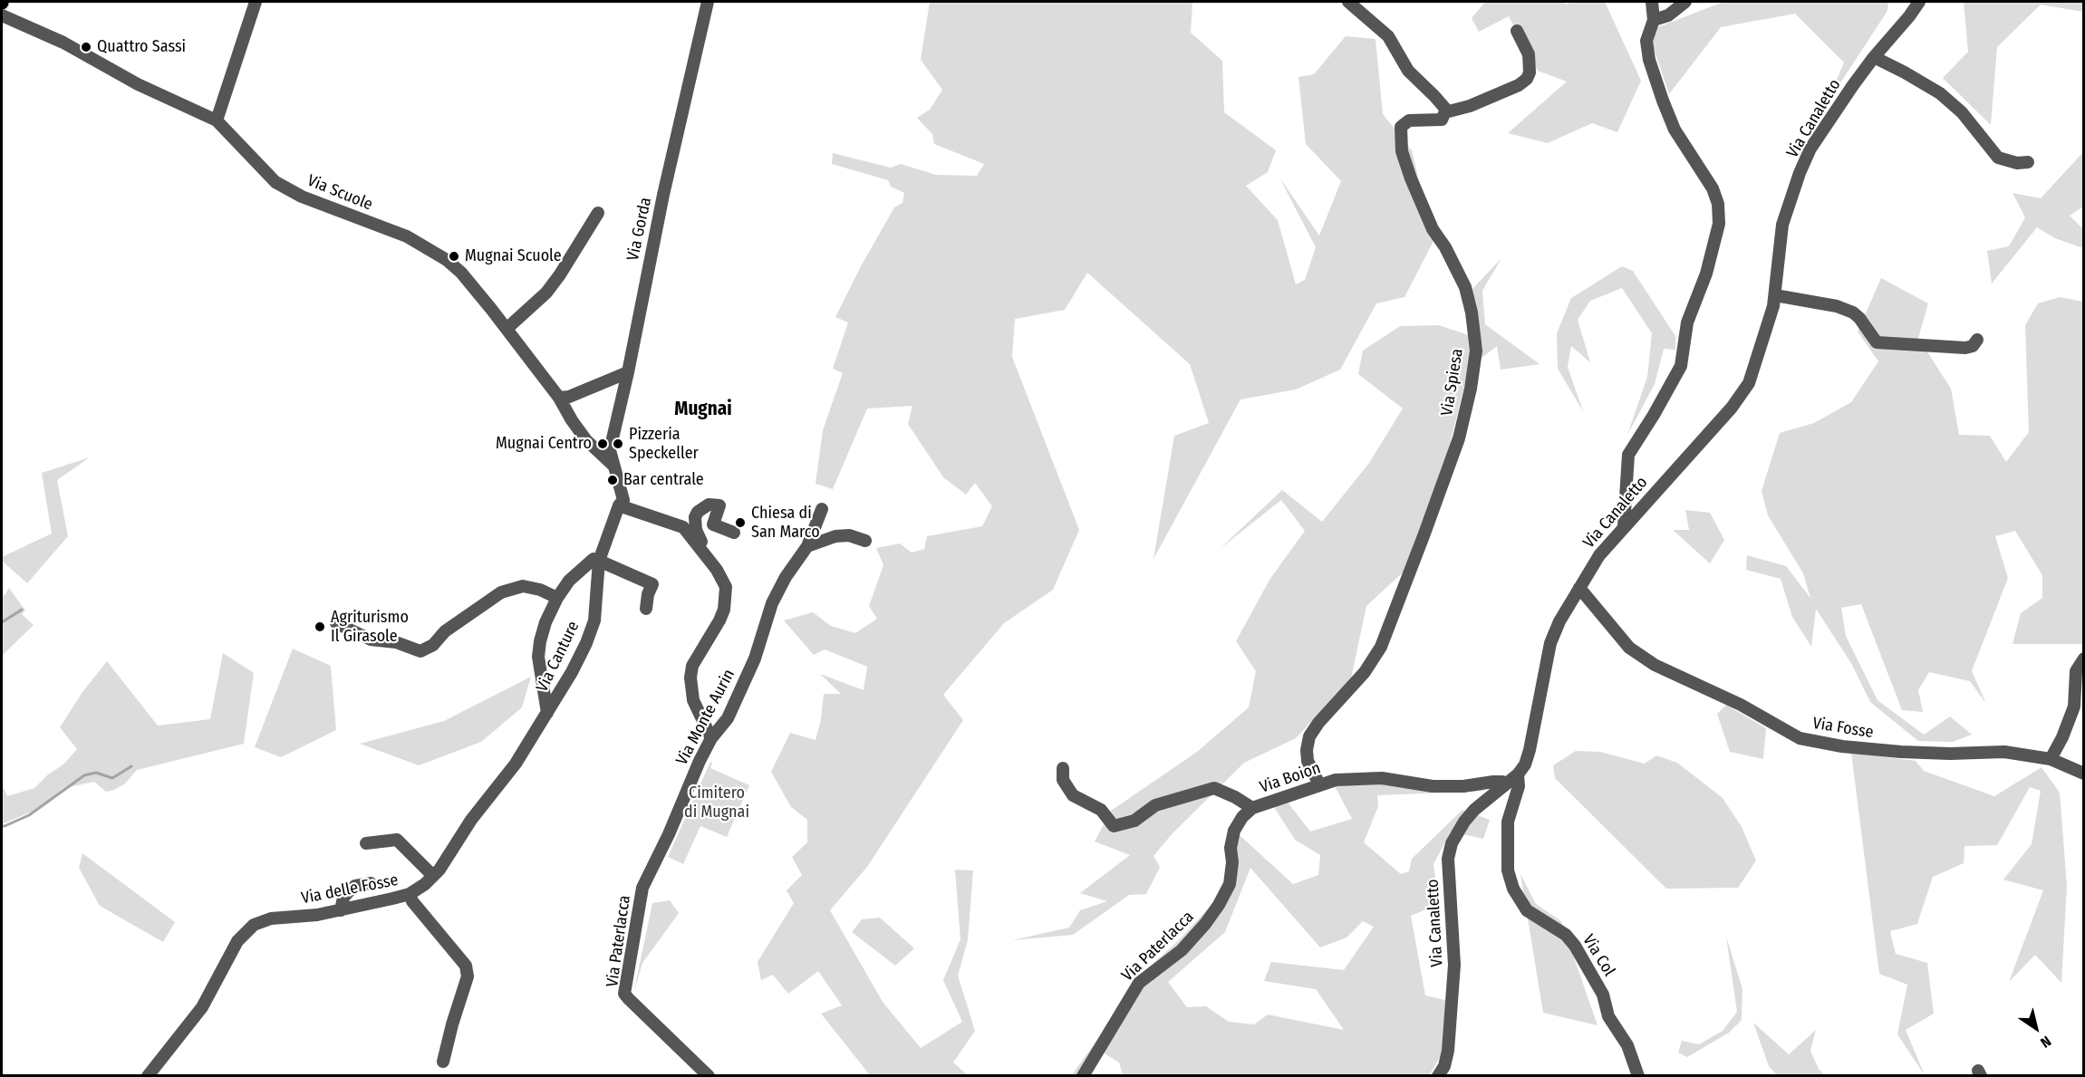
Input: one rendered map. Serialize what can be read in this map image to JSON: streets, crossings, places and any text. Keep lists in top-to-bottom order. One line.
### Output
{"streets":{"street":["Via Canaletto","Via Scuole","Via Gorda","Via Spiesa","Via Canture","Via Monte Aurin","Via Fosse","Via Boion","Via delle Fosse","Via Paterlacca","Via Col"]},"crossings":[["Via Canaletto","Via Fosse"],["Via Canaletto","Via Boion"],["Via Canaletto","Via Col"],["Via Scuole","Via Gorda"],["Via Scuole","Via Canture"],["Via Gorda","Via Canture"],["Via Spiesa","Via Boion"],["Via Canture","Via delle Fosse"],["Via Monte Aurin","Via Paterlacca"],["Via Boion","Via Paterlacca"]],"districts":["Mugnai"],"parks":["Cimitero di Mugnai"],"places":["Quattro Sassi","Mugnai Scuole","Mugnai Centro","Pizzeria Speckeller","Bar centrale","Chiesa di San Marco","Agriturismo Il Girasole"],"north":"bottom right"}
